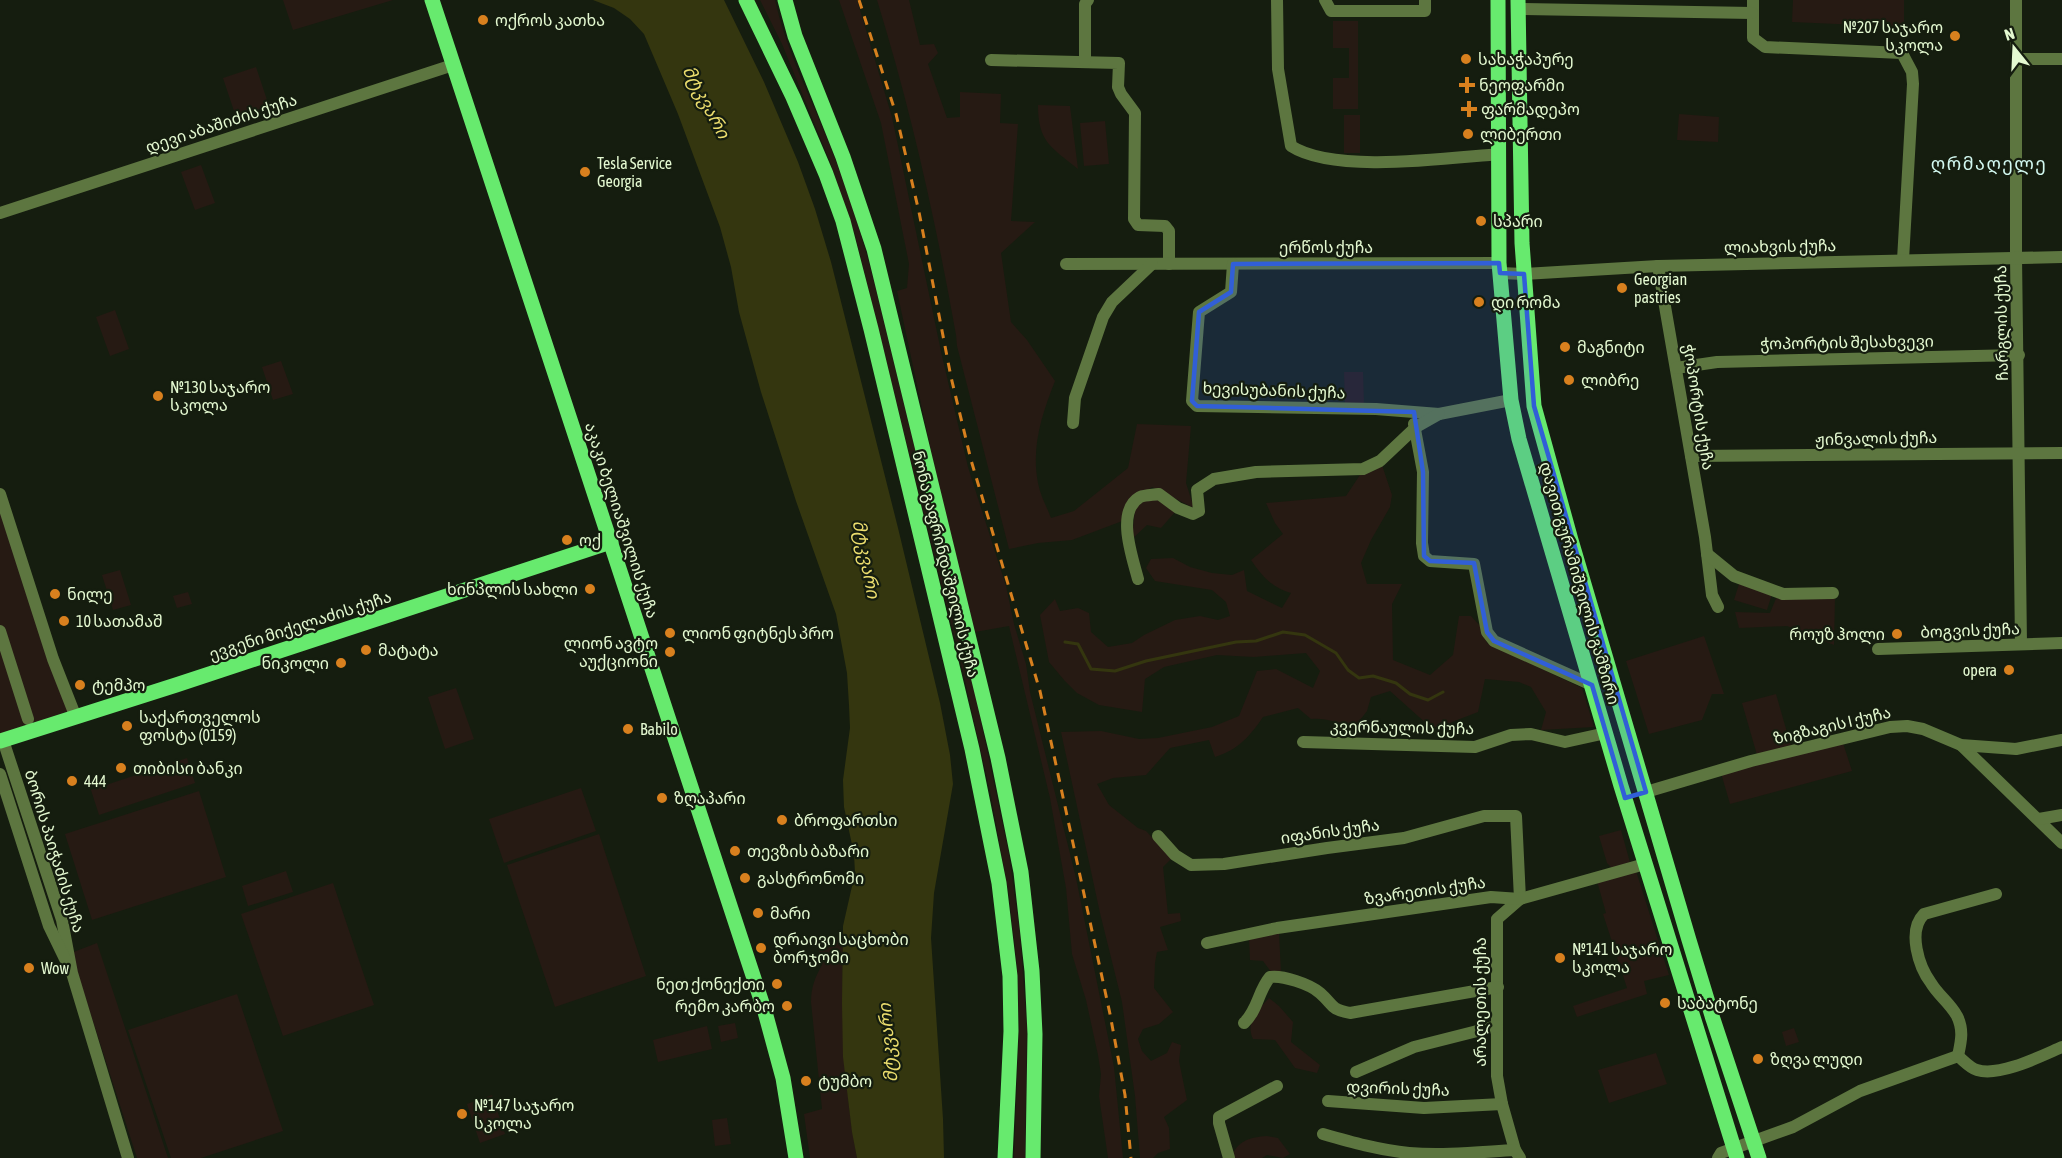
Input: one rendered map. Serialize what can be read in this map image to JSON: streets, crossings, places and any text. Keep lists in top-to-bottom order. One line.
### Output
{"streets":{"main road":["აკაკი ბელიაშვილის ქუჩა","ნონა გაფრინდაშვილის ქუჩა","დავით გურამიშვილის გამზირი","ევგენი მიქელაძის ქუჩა"],"street":["დევი აბაშიძის ქუჩა","ლიახვის ქუჩა","ერწოს ქუჩა","ჩარგლის ქუჩა","ჭოპორტის შესახვევი","ხევისუბანის ქუჩა","ჭოპორტის ქუჩა","ჟინვალის ქუჩა","ბოგვის ქუჩა","ზიგზაგის I ქუჩა","კვერნაულის ქუჩა","იფანის ქუჩა","ბორის პაიჭაძის ქუჩა","ზვარეთის ქუჩა","არალეთის ქუჩა","დვირის ქუჩა"]},"crossings":[["დევი აბაშიძის ქუჩა","აკაკი ბელიაშვილის ქუჩა"],["ლიახვის ქუჩა","ერწოს ქუჩა"],["ლიახვის ქუჩა","ჩარგლის ქუჩა"],["ლიახვის ქუჩა","ჭოპორტის ქუჩა"],["ლიახვის ქუჩა","დავით გურამიშვილის გამზირი"],["ერწოს ქუჩა","ხევისუბანის ქუჩა"],["ერწოს ქუჩა","დავით გურამიშვილის გამზირი"],["ჩარგლის ქუჩა","ჭოპორტის შესახვევი"],["ჩარგლის ქუჩა","ჟინვალის ქუჩა"],["ჩარგლის ქუჩა","ბოგვის ქუჩა"],["ჭოპორტის შესახვევი","ჭოპორტის ქუჩა"],["ხევისუბანის ქუჩა","დავით გურამიშვილის გამზირი"],["ჭოპორტის ქუჩა","ჟინვალის ქუჩა"],["აკაკი ბელიაშვილის ქუჩა","ევგენი მიქელაძის ქუჩა"],["დავით გურამიშვილის გამზირი","ზიგზაგის I ქუჩა"],["დავით გურამიშვილის გამზირი","კვერნაულის ქუჩა"],["დავით გურამიშვილის გამზირი","ზვარეთის ქუჩა"],["ევგენი მიქელაძის ქუჩა","ბორის პაიჭაძის ქუჩა"],["იფანის ქუჩა","ზვარეთის ქუჩა"],["იფანის ქუჩა","არალეთის ქუჩა"],["ზვარეთის ქუჩა","არალეთის ქუჩა"],["არალეთის ქუჩა","დვირის ქუჩა"]],"districts":["ღრმაღელე"],"water":["მტკვარი"],"places":{"other":["ოქროს კათხა","№207 საჯარო სკოლა","სახაჭაპურე","ლიბერთი","Tesla Service Georgia","სპარი","Georgian pastries","დი რომა","მაგნიტი","ლიბრე","№130 საჯარო სკოლა","ოქ","ხინპლის სახლი","ნილე","10 სათამაშ","ლიონ ფიტნეს პრო","როუზ ჰოლი","მატატა","ლიონ ავტო აუქციონი","ნიკოლი","opera","ტემპო","საქართველოს ფოსტა (0159)","Babilo","თიბისი ბანკი","444","ზღაპარი","ბროფართსი","თევზის ბაზარი","გასტრონომი","მარი","დრაივი საცხობი ბორჯომი","№141 საჯარო სკოლა","Wow","ნეთ ქონექთი","საბატონე","რემო კარბო","ზღვა ლუდი","ტუმბო","№147 საჯარო სკოლა"],"health":["ნეოფარმი","ფარმადეპო"]},"north":"top"}
